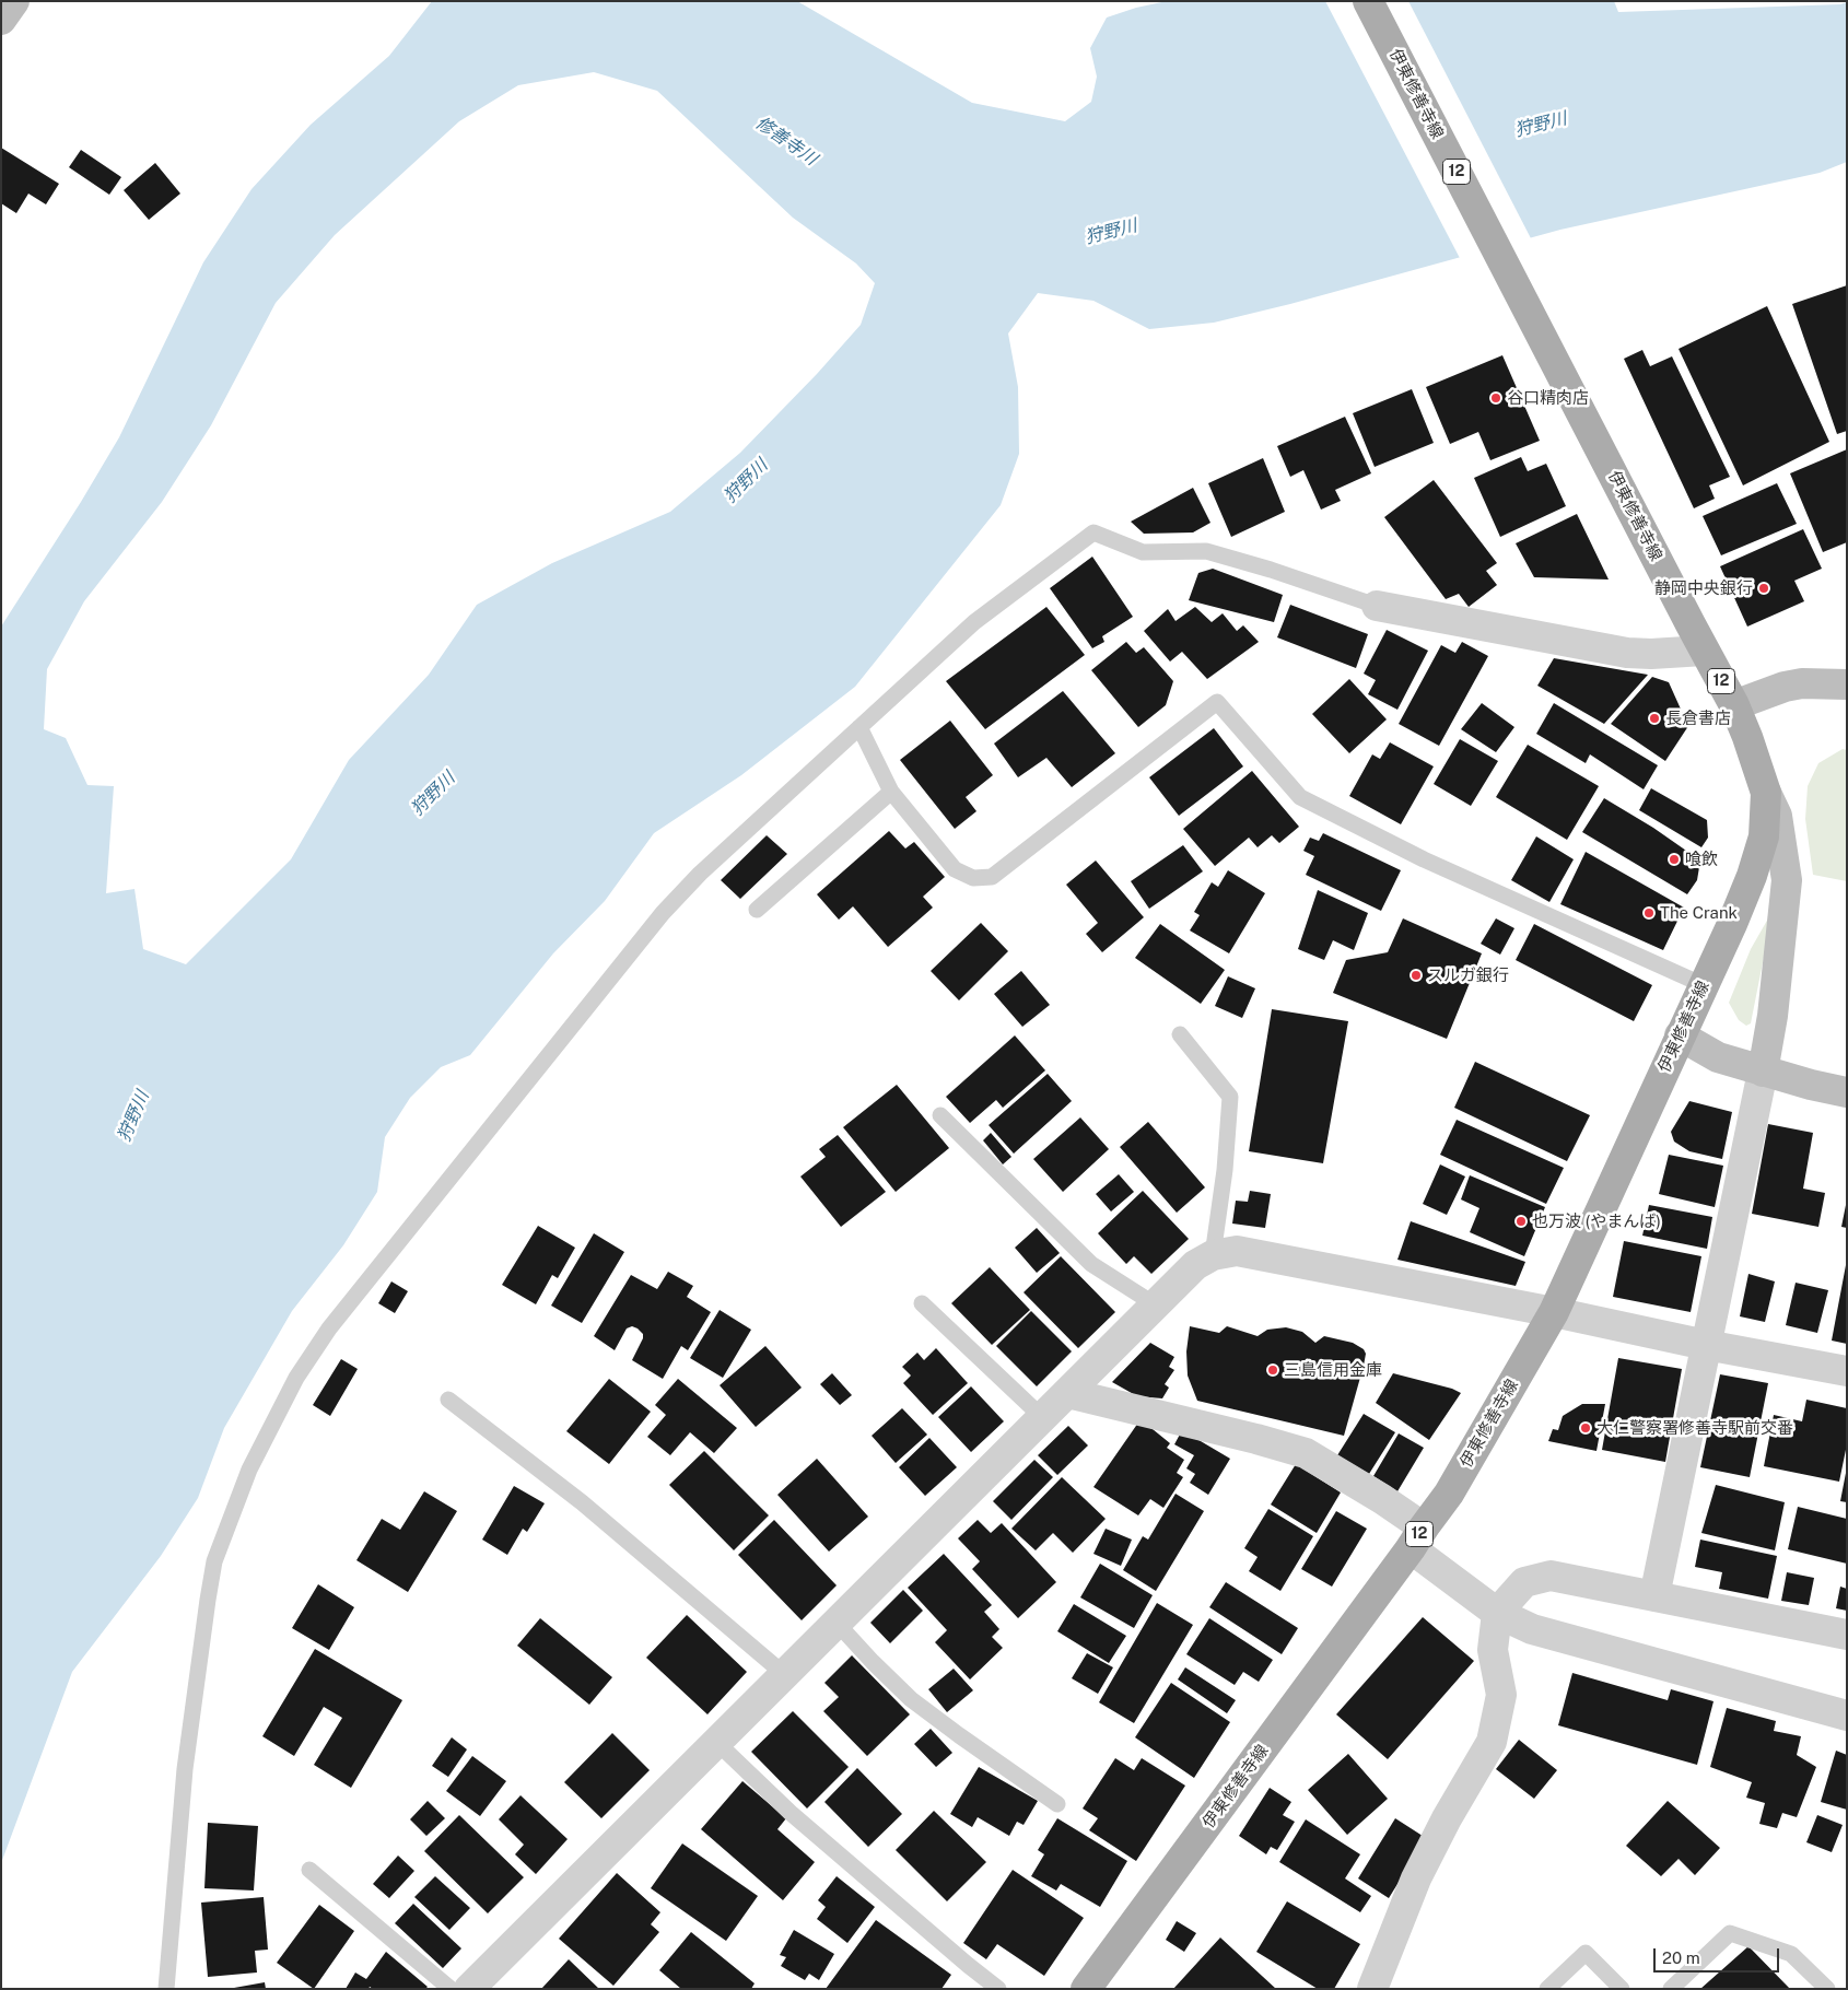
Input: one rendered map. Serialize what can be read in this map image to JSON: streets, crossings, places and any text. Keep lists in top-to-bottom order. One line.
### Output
{"streets":{"main road":["伊東修善寺線","12"]},"water":["狩野川","修善寺川"],"places":["谷口精肉店","静岡中央銀行","長倉書店","喰飲","The Crank","スルガ銀行","也万波 (やまんば)","三島信用金庫","大仁警察署修善寺駅前交番"],"scale_bar":"20 m"}
